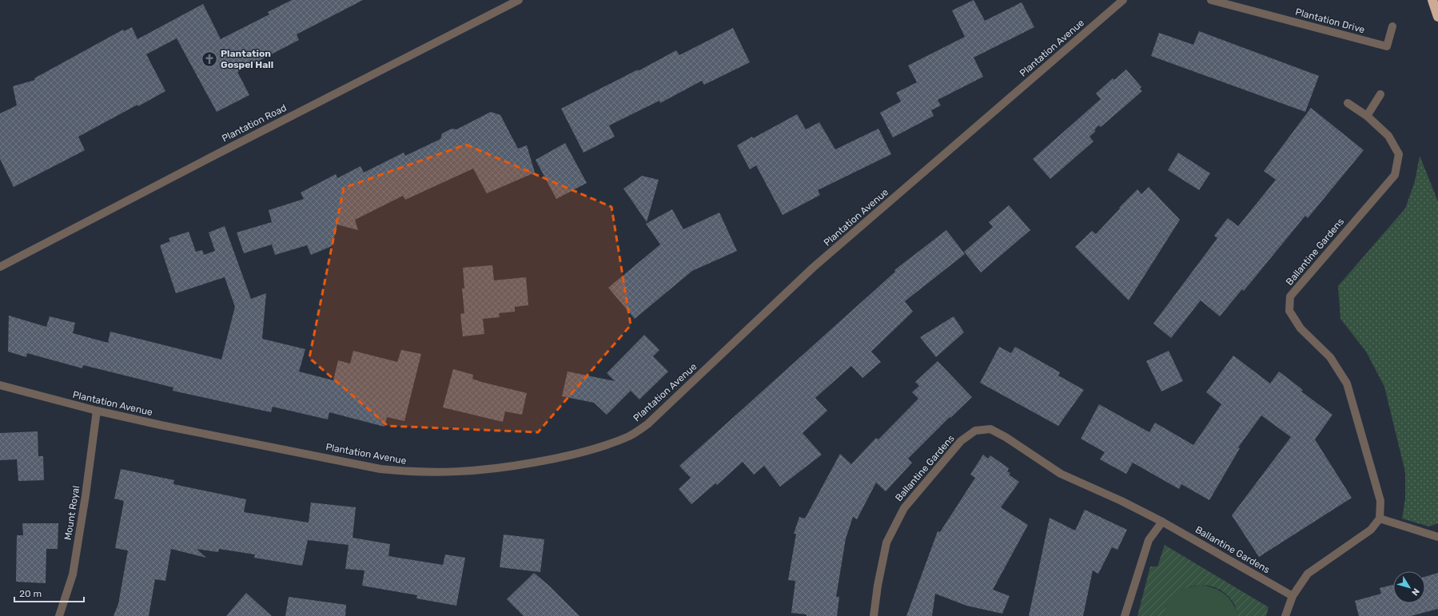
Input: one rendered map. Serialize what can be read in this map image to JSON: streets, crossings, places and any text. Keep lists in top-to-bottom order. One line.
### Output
{"streets":{"street":["Plantation Drive","Plantation Avenue","Plantation Road","Ballantine Gardens","Mount Royal"]},"crossings":[["Plantation Avenue","Mount Royal"]],"places":{"church":["Plantation Gospel Hall"]},"scale_bar":"20 m","north":"bottom right"}
